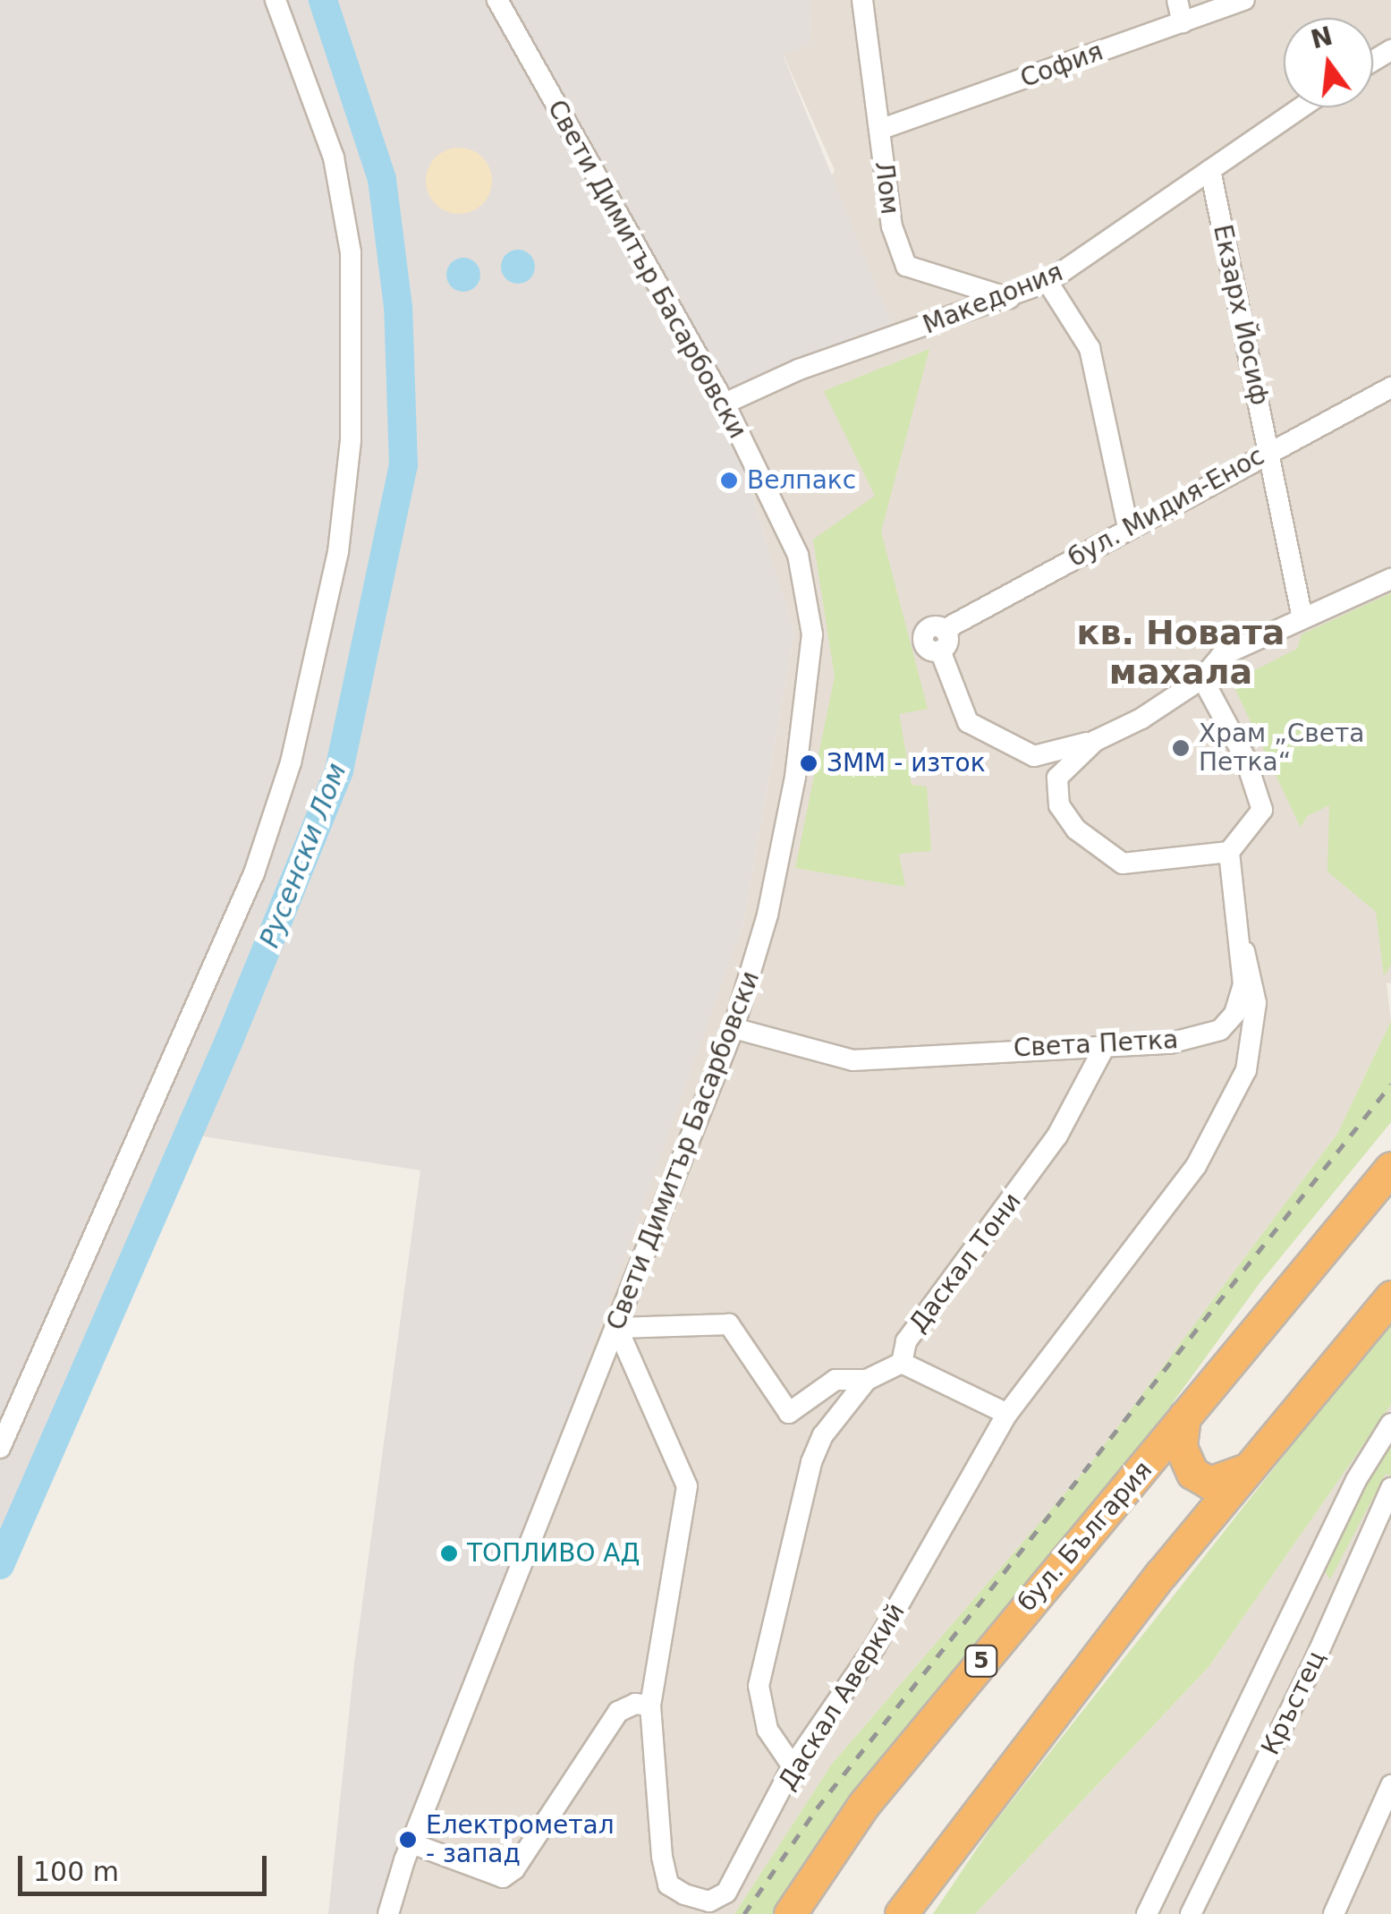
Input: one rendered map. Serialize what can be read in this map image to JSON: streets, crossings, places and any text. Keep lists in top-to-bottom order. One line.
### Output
{"streets":{"highway":["бул. България","5"],"street":["София","Лом","Свети Димитър Басарбовски","Македония","Екзарх Йосиф","бул. Мидия-Енос","Света Петка","Даскал Тони","Даскал Аверкий","Кръстец"]},"crossings":[["София","Лом"],["Лом","Македония"],["Свети Димитър Басарбовски","Македония"],["Свети Димитър Басарбовски","Света Петка"],["Свети Димитър Басарбовски","Даскал Аверкий"],["Македония","Екзарх Йосиф"],["Екзарх Йосиф","бул. Мидия-Енос"],["Света Петка","Даскал Тони"],["Света Петка","Даскал Аверкий"],["Даскал Тони","Даскал Аверкий"]],"districts":["кв. Новата махала"],"water":["Русенски Лом"],"places":["Велпакс","Храм „Света Петка“","ЗММ - изток","ТОПЛИВО АД","Електрометал - запад"],"scale_bar":"100 m","north":"top"}
